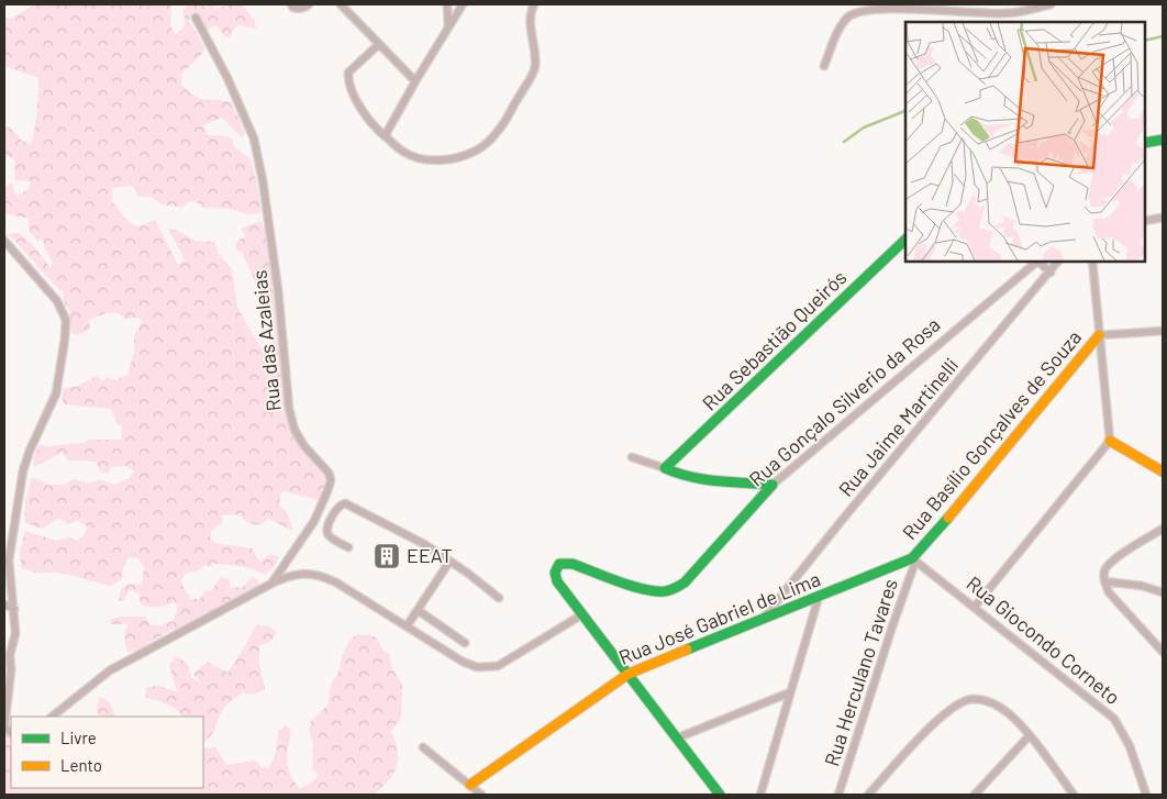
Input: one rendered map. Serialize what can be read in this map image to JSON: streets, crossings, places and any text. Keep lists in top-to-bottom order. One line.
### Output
{"streets":{"street":["Rua das Azaleias","Rua Sebastião Queirós","Rua Gonçalo Silverio da Rosa","Rua Jaime Martinelli","Rua Basílio Gonçalves de Souza","Rua José Gabriel de Lima","Rua Giocondo Corneto","Rua Herculano Tavares"]},"crossings":[["Rua Jaime Martinelli","Rua José Gabriel de Lima"],["Rua Basílio Gonçalves de Souza","Rua José Gabriel de Lima"],["Rua Basílio Gonçalves de Souza","Rua Giocondo Corneto"],["Rua Basílio Gonçalves de Souza","Rua Herculano Tavares"],["Rua José Gabriel de Lima","Rua Giocondo Corneto"],["Rua José Gabriel de Lima","Rua Herculano Tavares"],["Rua Giocondo Corneto","Rua Herculano Tavares"]],"places":{"building":["EEAT"]},"legend":["Livre","Lento"]}
